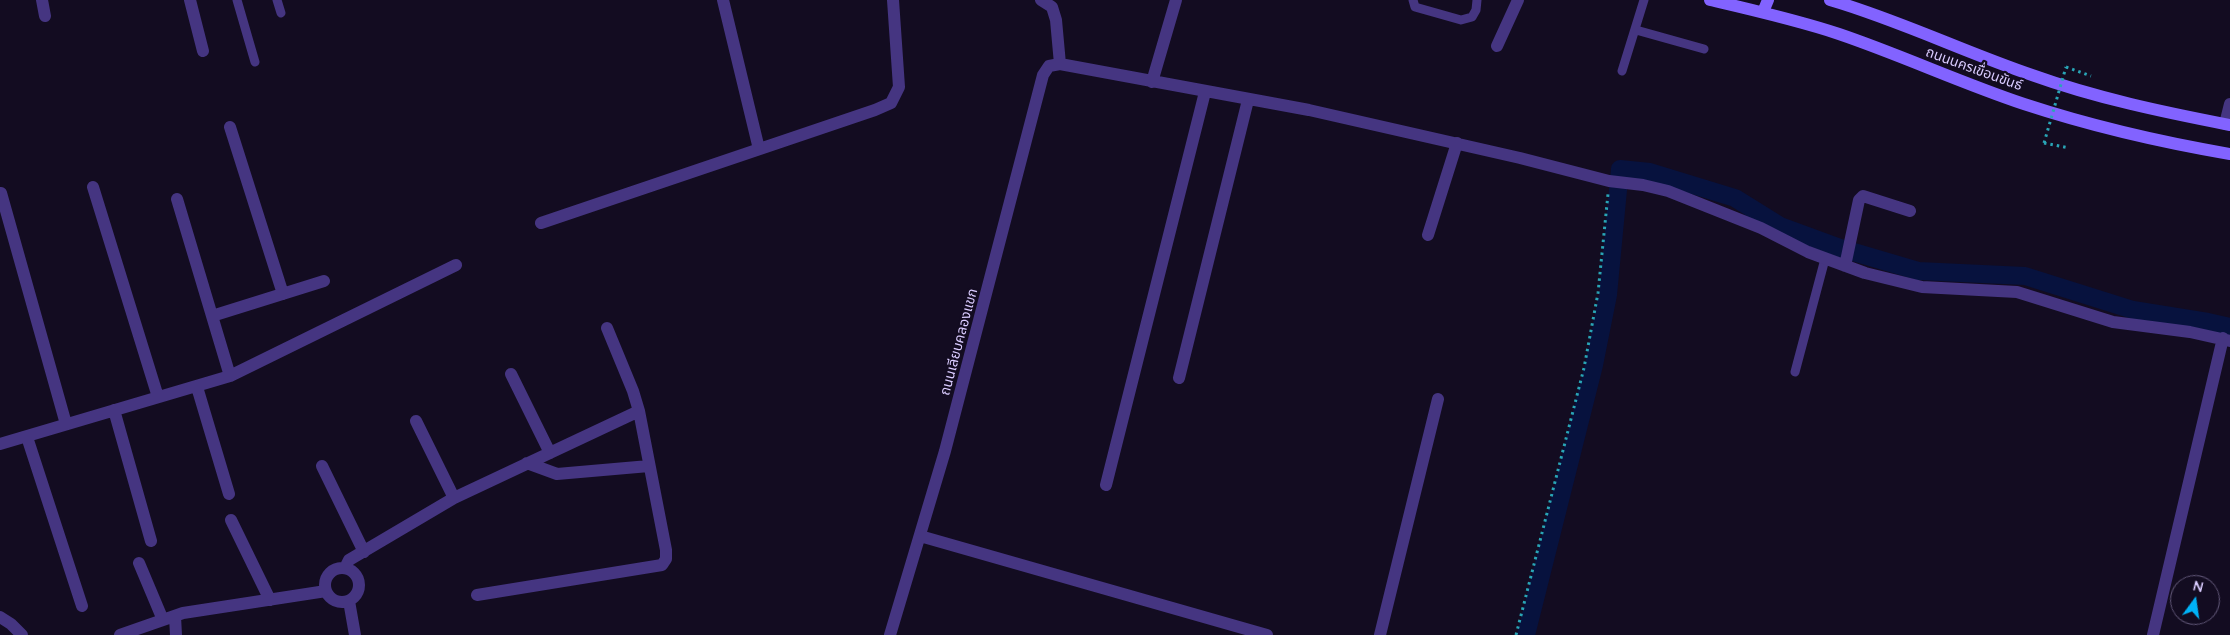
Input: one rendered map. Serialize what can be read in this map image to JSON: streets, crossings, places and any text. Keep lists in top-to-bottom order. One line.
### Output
{"streets":{"main road":["ถนนนครเขื่อนขันธ์"],"street":["ถนนเลียบคลองแขก"]},"north":"top"}
